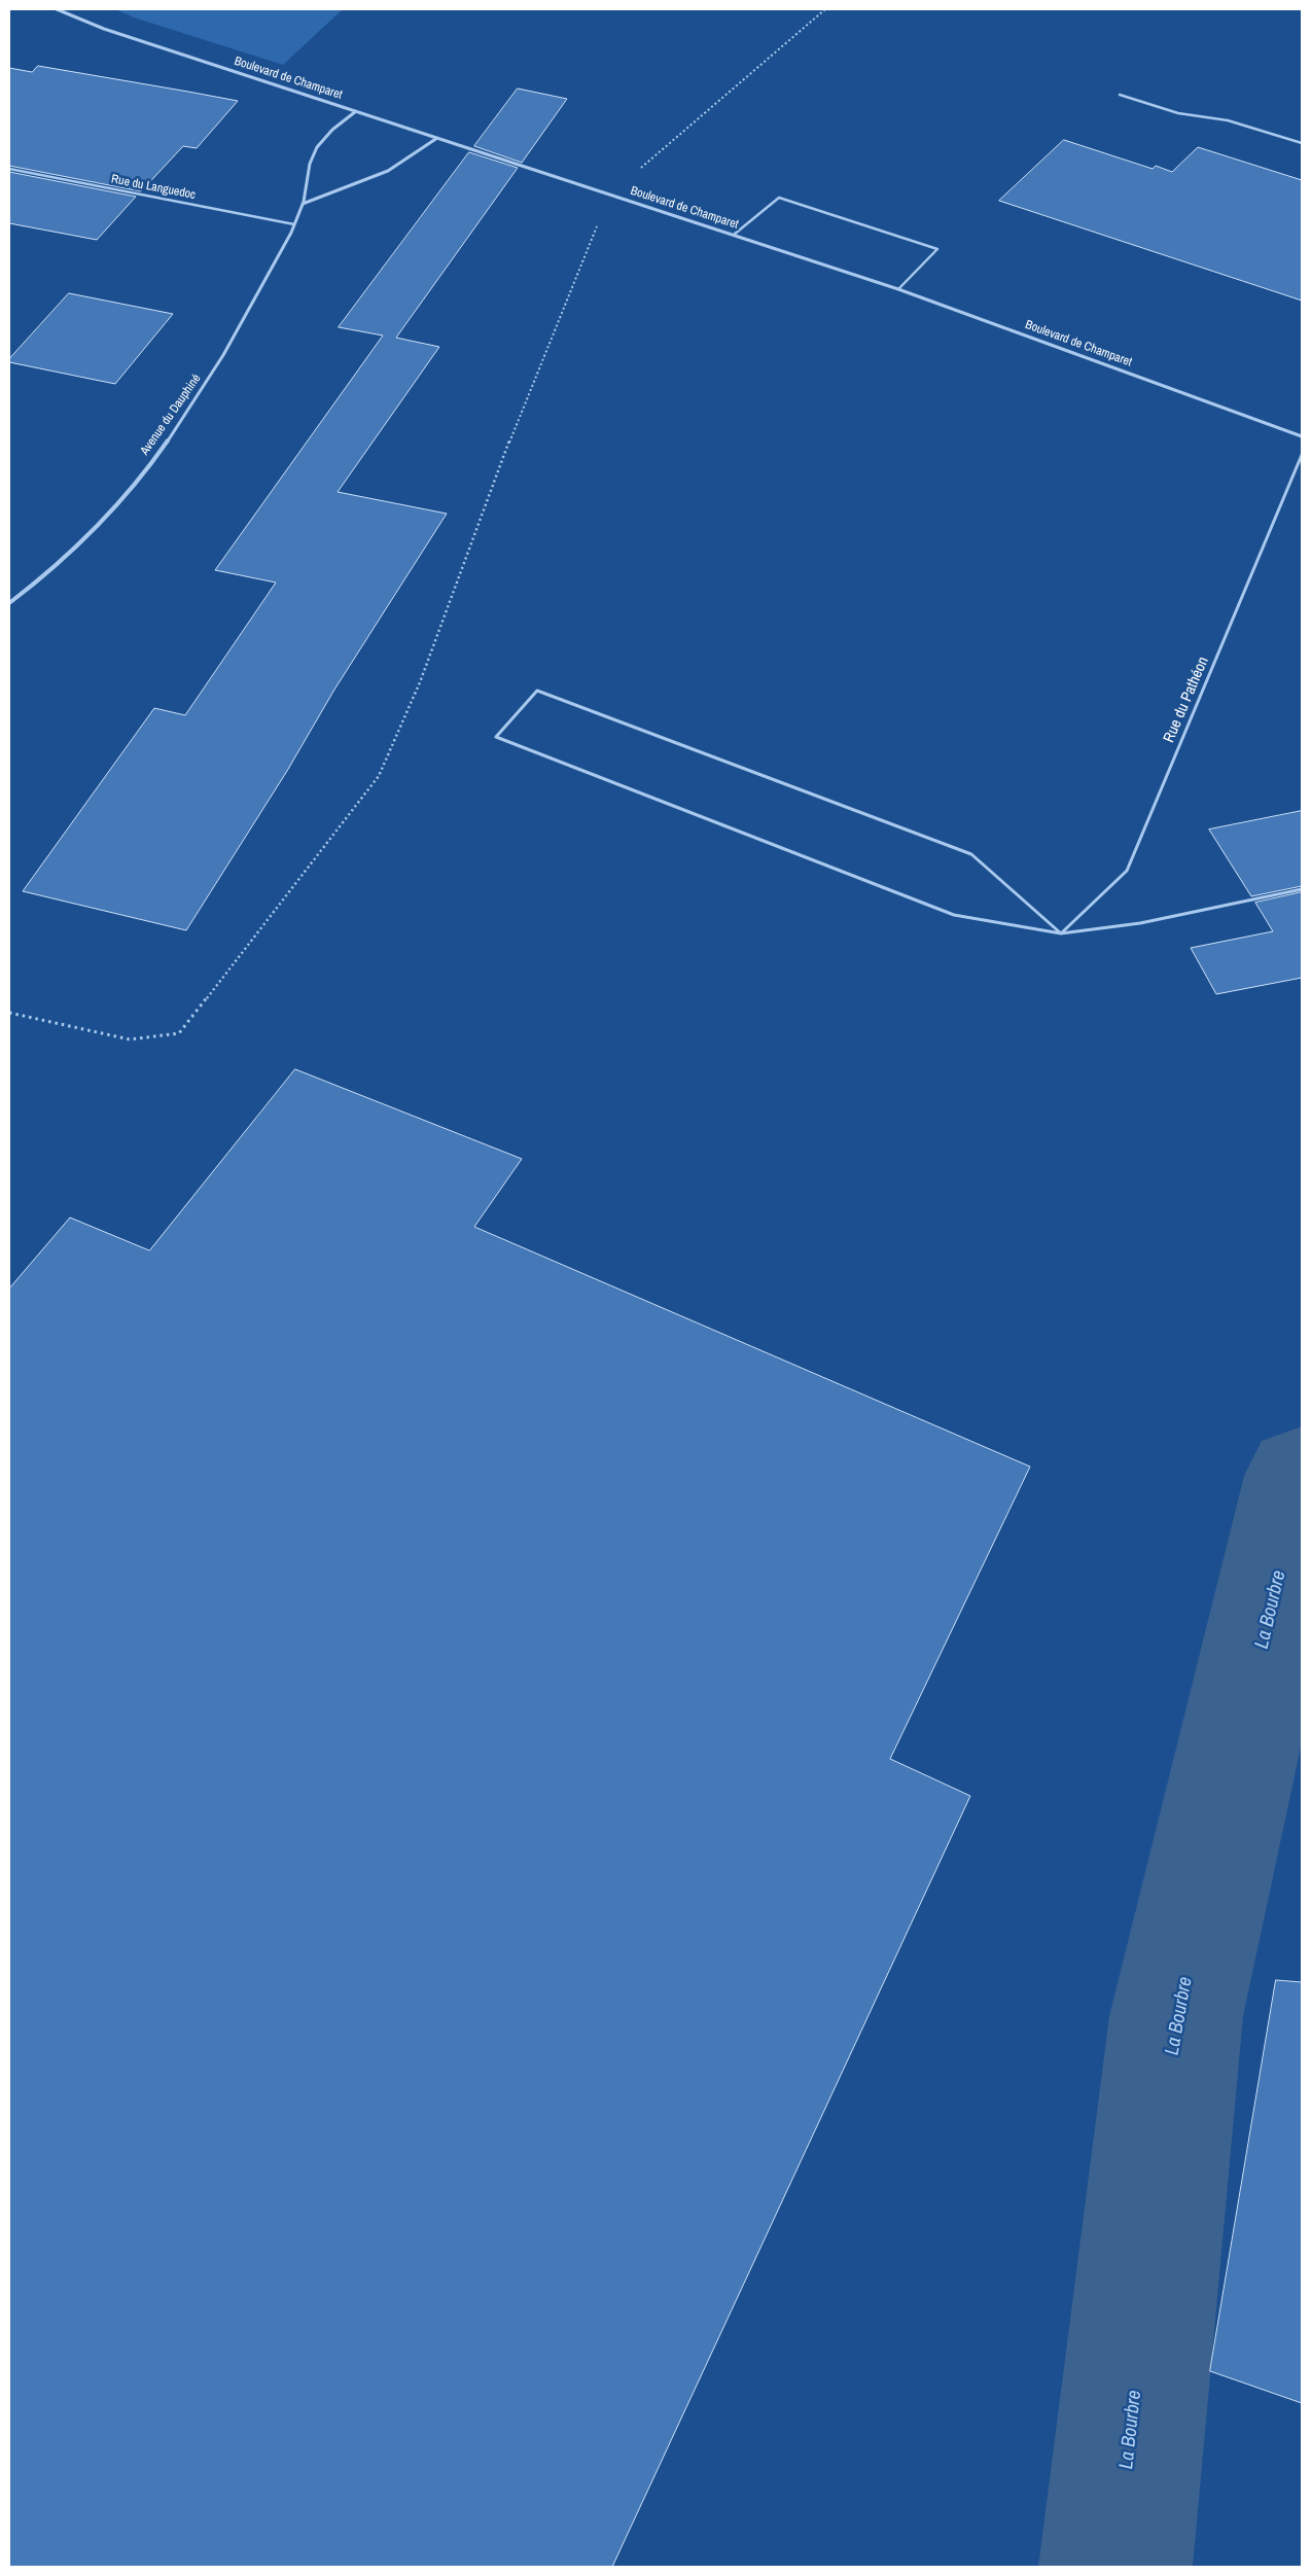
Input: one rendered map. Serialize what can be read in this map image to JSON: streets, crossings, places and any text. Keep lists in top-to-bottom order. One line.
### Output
{"streets":{"street":["Boulevard de Champaret","Avenue du Dauphiné"],"lane":["Rue du Languedoc","Rue du Pathéon"]},"crossings":[["Boulevard de Champaret","Avenue du Dauphiné"],["Rue du Languedoc","Avenue du Dauphiné"]],"water":["La Bourbre"]}
